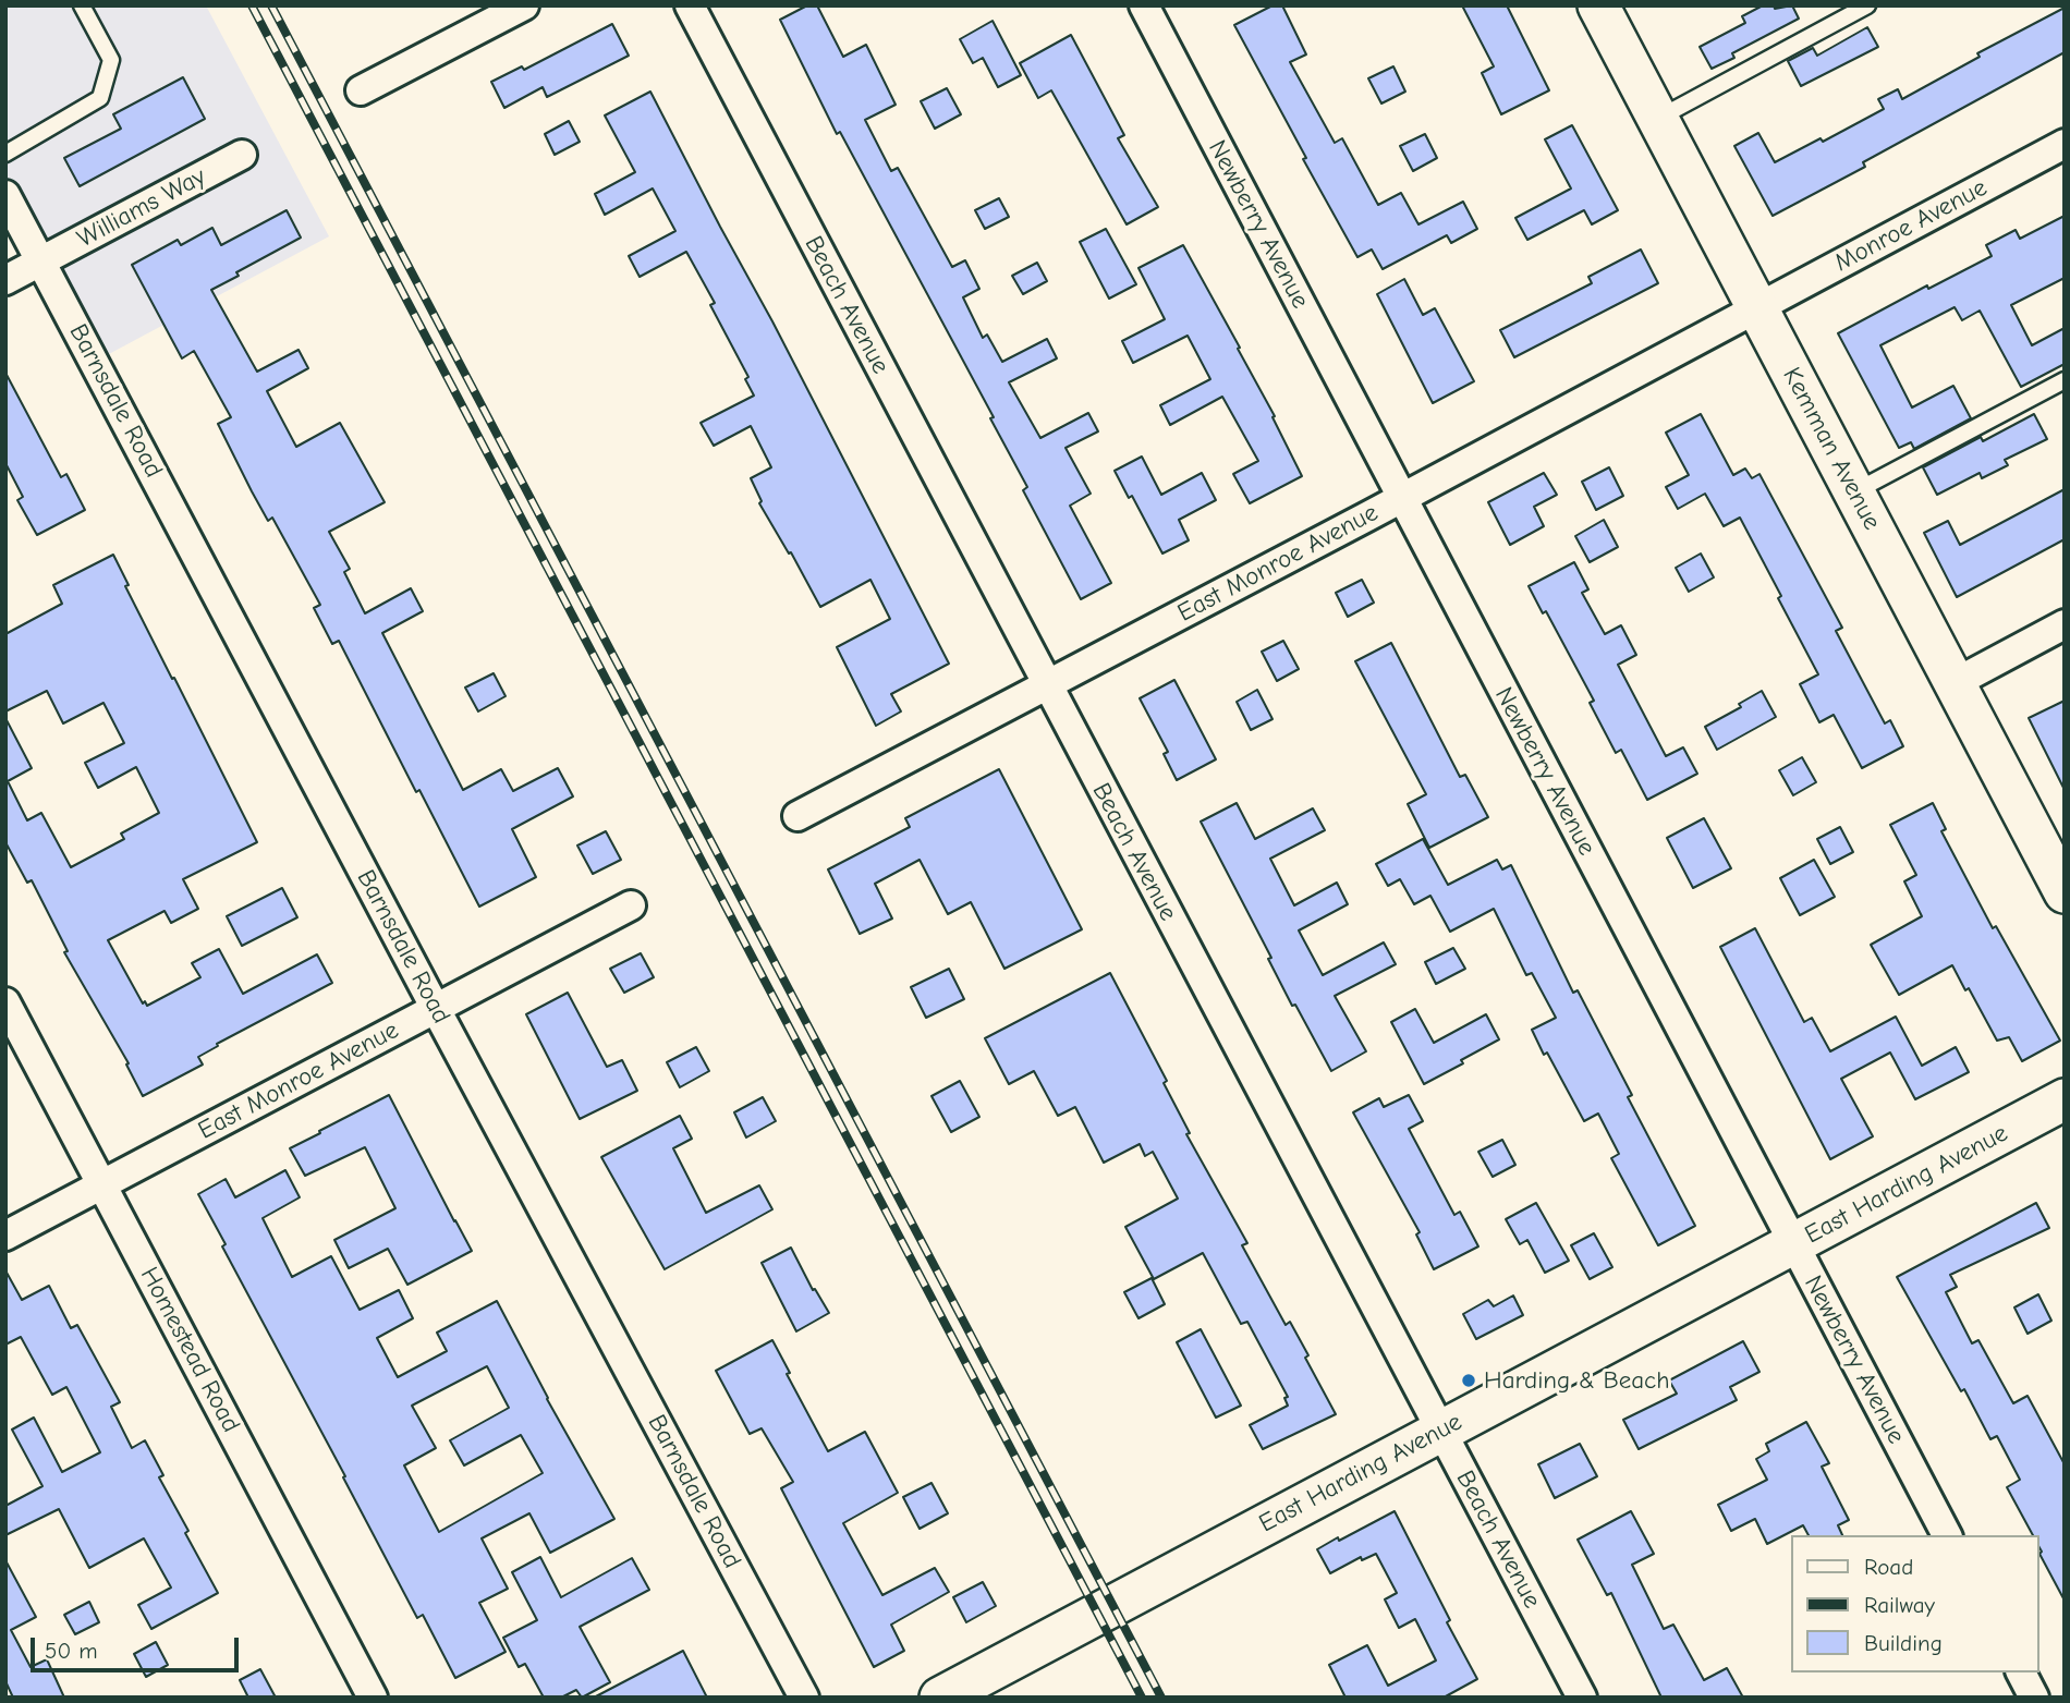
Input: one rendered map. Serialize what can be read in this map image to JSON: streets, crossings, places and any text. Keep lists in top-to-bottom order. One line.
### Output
{"streets":{"street":["Williams Way","Newberry Avenue","Monroe Avenue","Beach Avenue","Barnsdale Road","Kemman Avenue","East Monroe Avenue","East Harding Avenue","Homestead Road"]},"crossings":[["Williams Way","Barnsdale Road"],["Newberry Avenue","East Monroe Avenue"],["Newberry Avenue","East Harding Avenue"],["Monroe Avenue","Kemman Avenue"],["Monroe Avenue","East Monroe Avenue"],["Beach Avenue","East Monroe Avenue"],["Beach Avenue","East Harding Avenue"],["Barnsdale Road","East Monroe Avenue"],["Kemman Avenue","East Monroe Avenue"],["East Monroe Avenue","Homestead Road"]],"places":["Harding & Beach"],"legend":["Road","Railway","Building"],"scale_bar":"50 m"}
